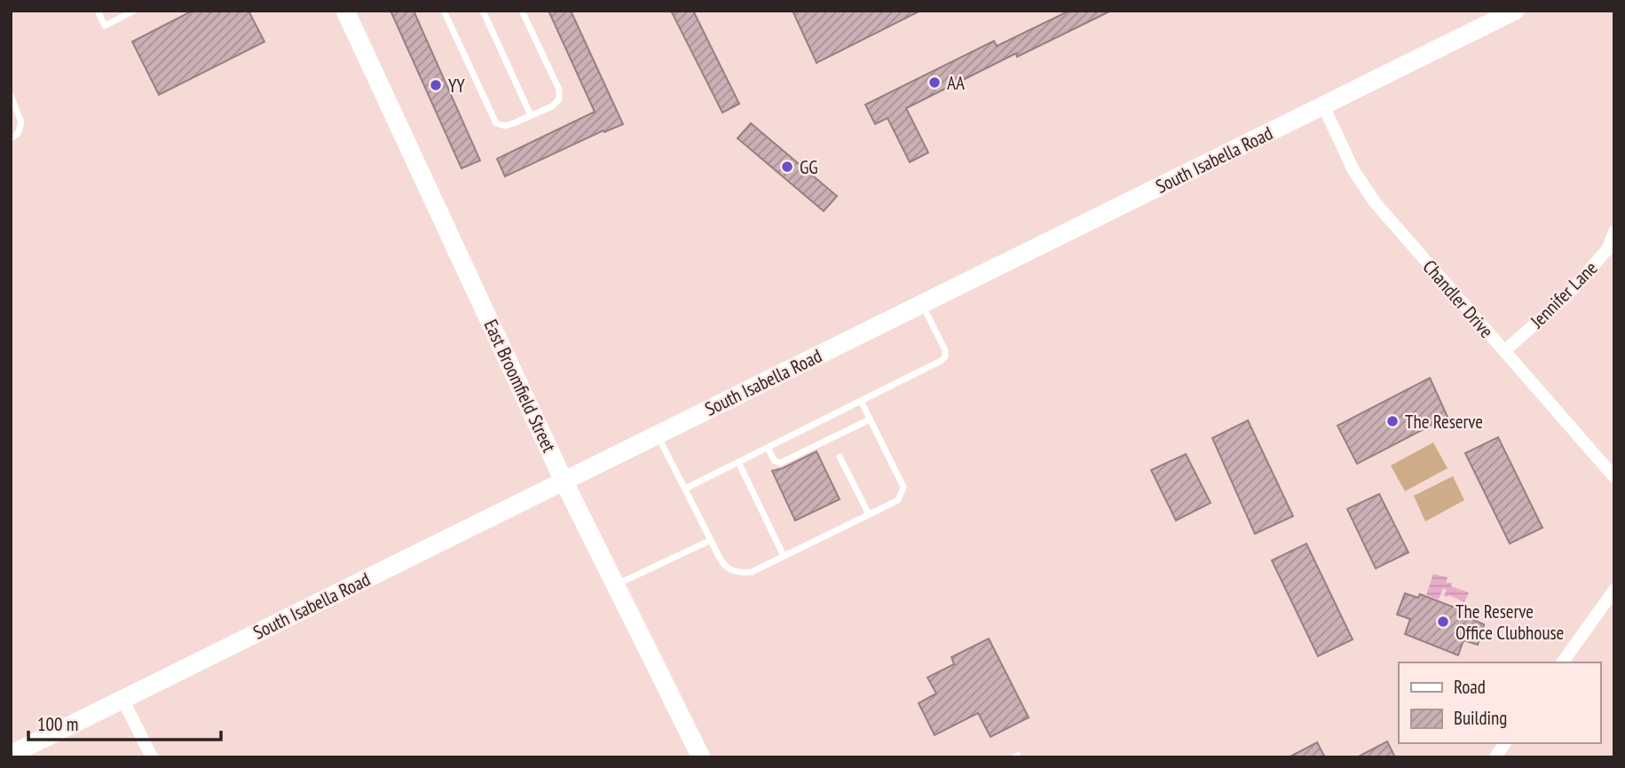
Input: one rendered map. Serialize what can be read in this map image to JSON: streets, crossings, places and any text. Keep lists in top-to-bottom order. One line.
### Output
{"streets":{"main road":["South Isabella Road","East Broomfield Street"],"street":["Jennifer Lane","Chandler Drive"]},"crossings":[["South Isabella Road","Chandler Drive"],["South Isabella Road","East Broomfield Street"],["Jennifer Lane","Chandler Drive"]],"places":["AA","YY","GG","The Reserve","The Reserve Office Clubhouse"],"legend":["Road","Building"],"scale_bar":"100 m"}
